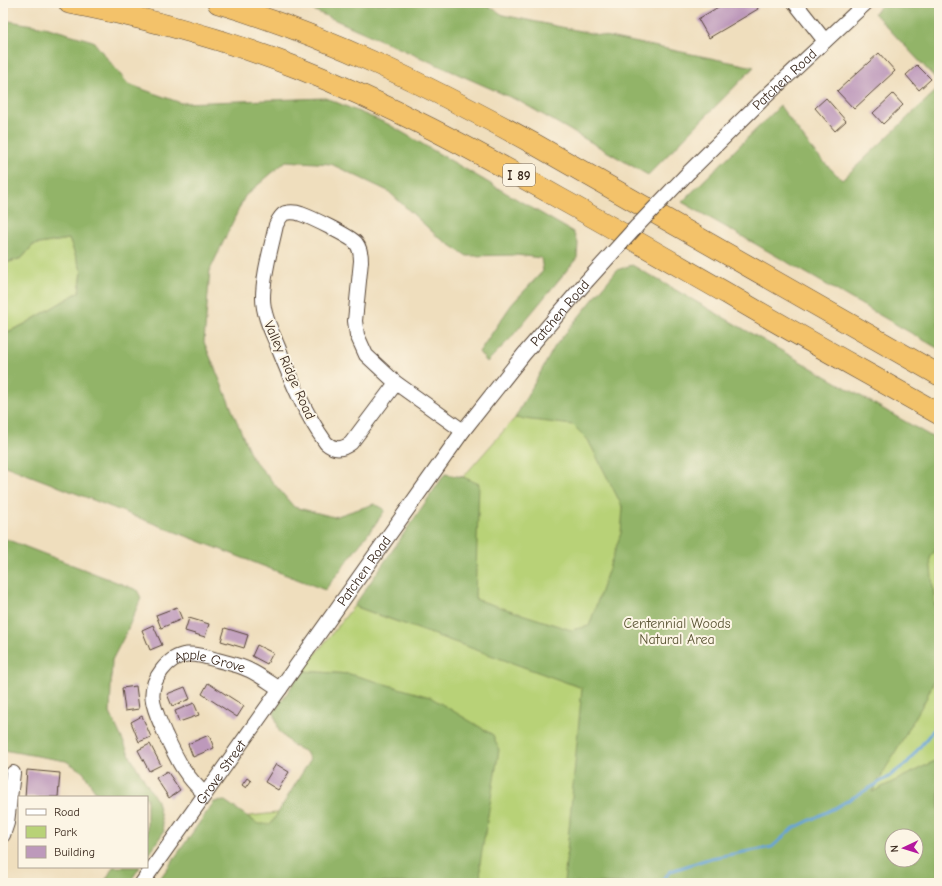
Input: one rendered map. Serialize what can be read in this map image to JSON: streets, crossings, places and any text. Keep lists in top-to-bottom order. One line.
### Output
{"streets":{"highway":["I 89"],"street":["Patchen Road","Valley Ridge Road","Apple Grove","Grove Street"]},"crossings":[["Patchen Road","Valley Ridge Road"],["Patchen Road","Grove Street"],["Apple Grove","Grove Street"]],"parks":["Centennial Woods Natural Area"],"legend":["Road","Park","Building"],"north":"left"}
